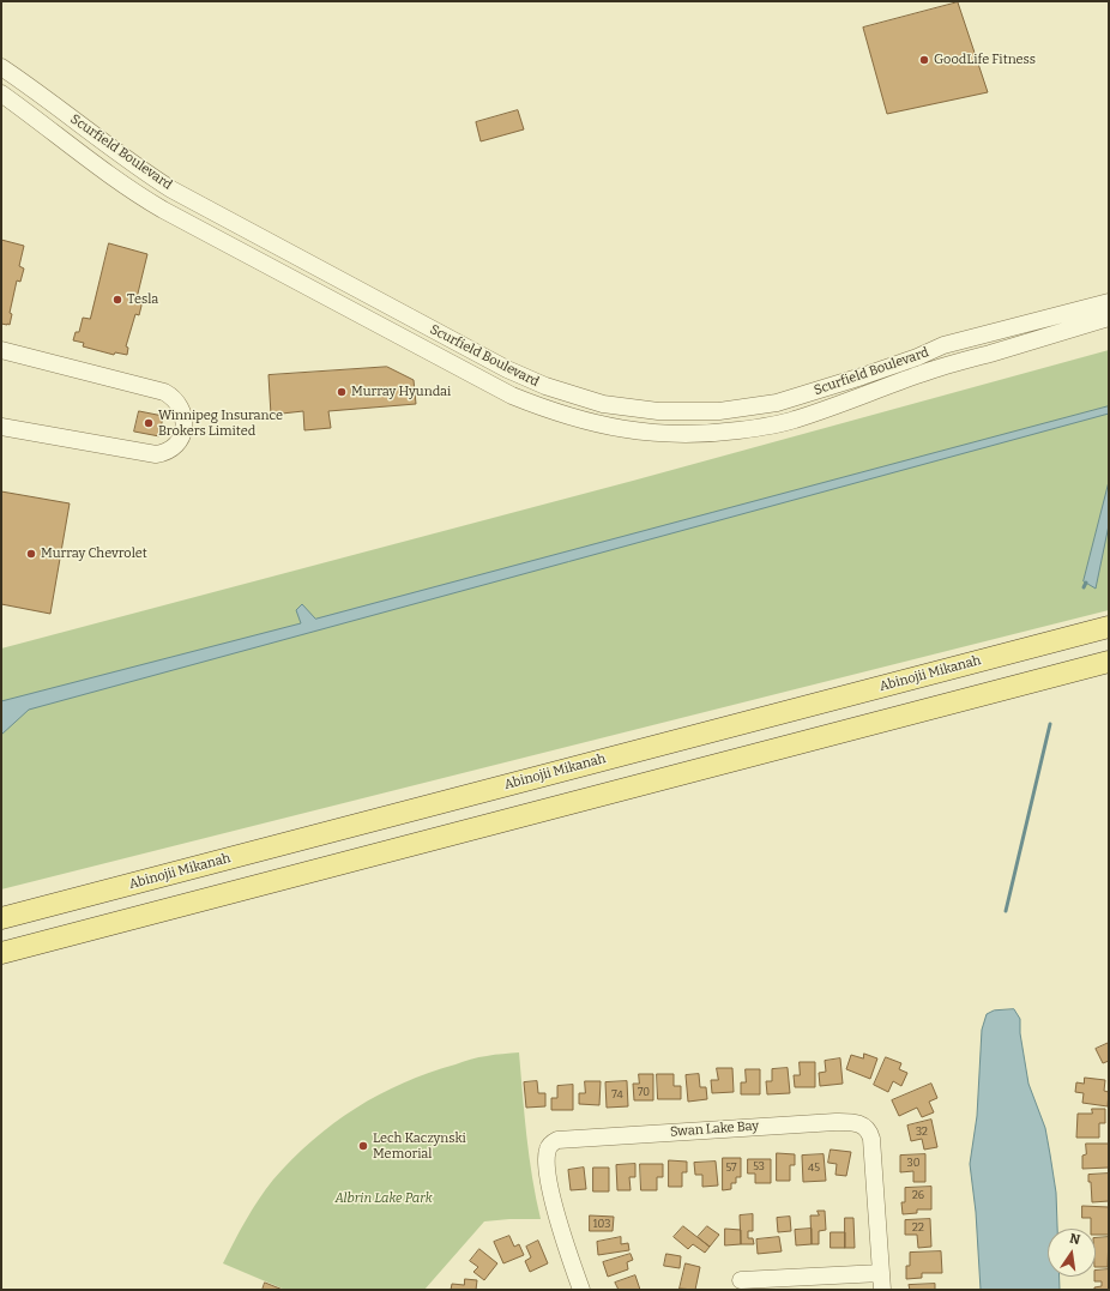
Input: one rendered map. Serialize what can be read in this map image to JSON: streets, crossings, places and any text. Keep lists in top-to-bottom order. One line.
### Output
{"streets":{"main road":["Abinojii Mikanah"],"street":["Scurfield Boulevard","Swan Lake Bay"]},"parks":["Albrin Lake Park"],"places":["GoodLife Fitness","Tesla","Murray Hyundai","Winnipeg Insurance Brokers Limited","Murray Chevrolet","Lech Kaczynski Memorial"],"house_numbers":["70","74","32","30","53","57","45","26","103","22"],"north":"top"}
